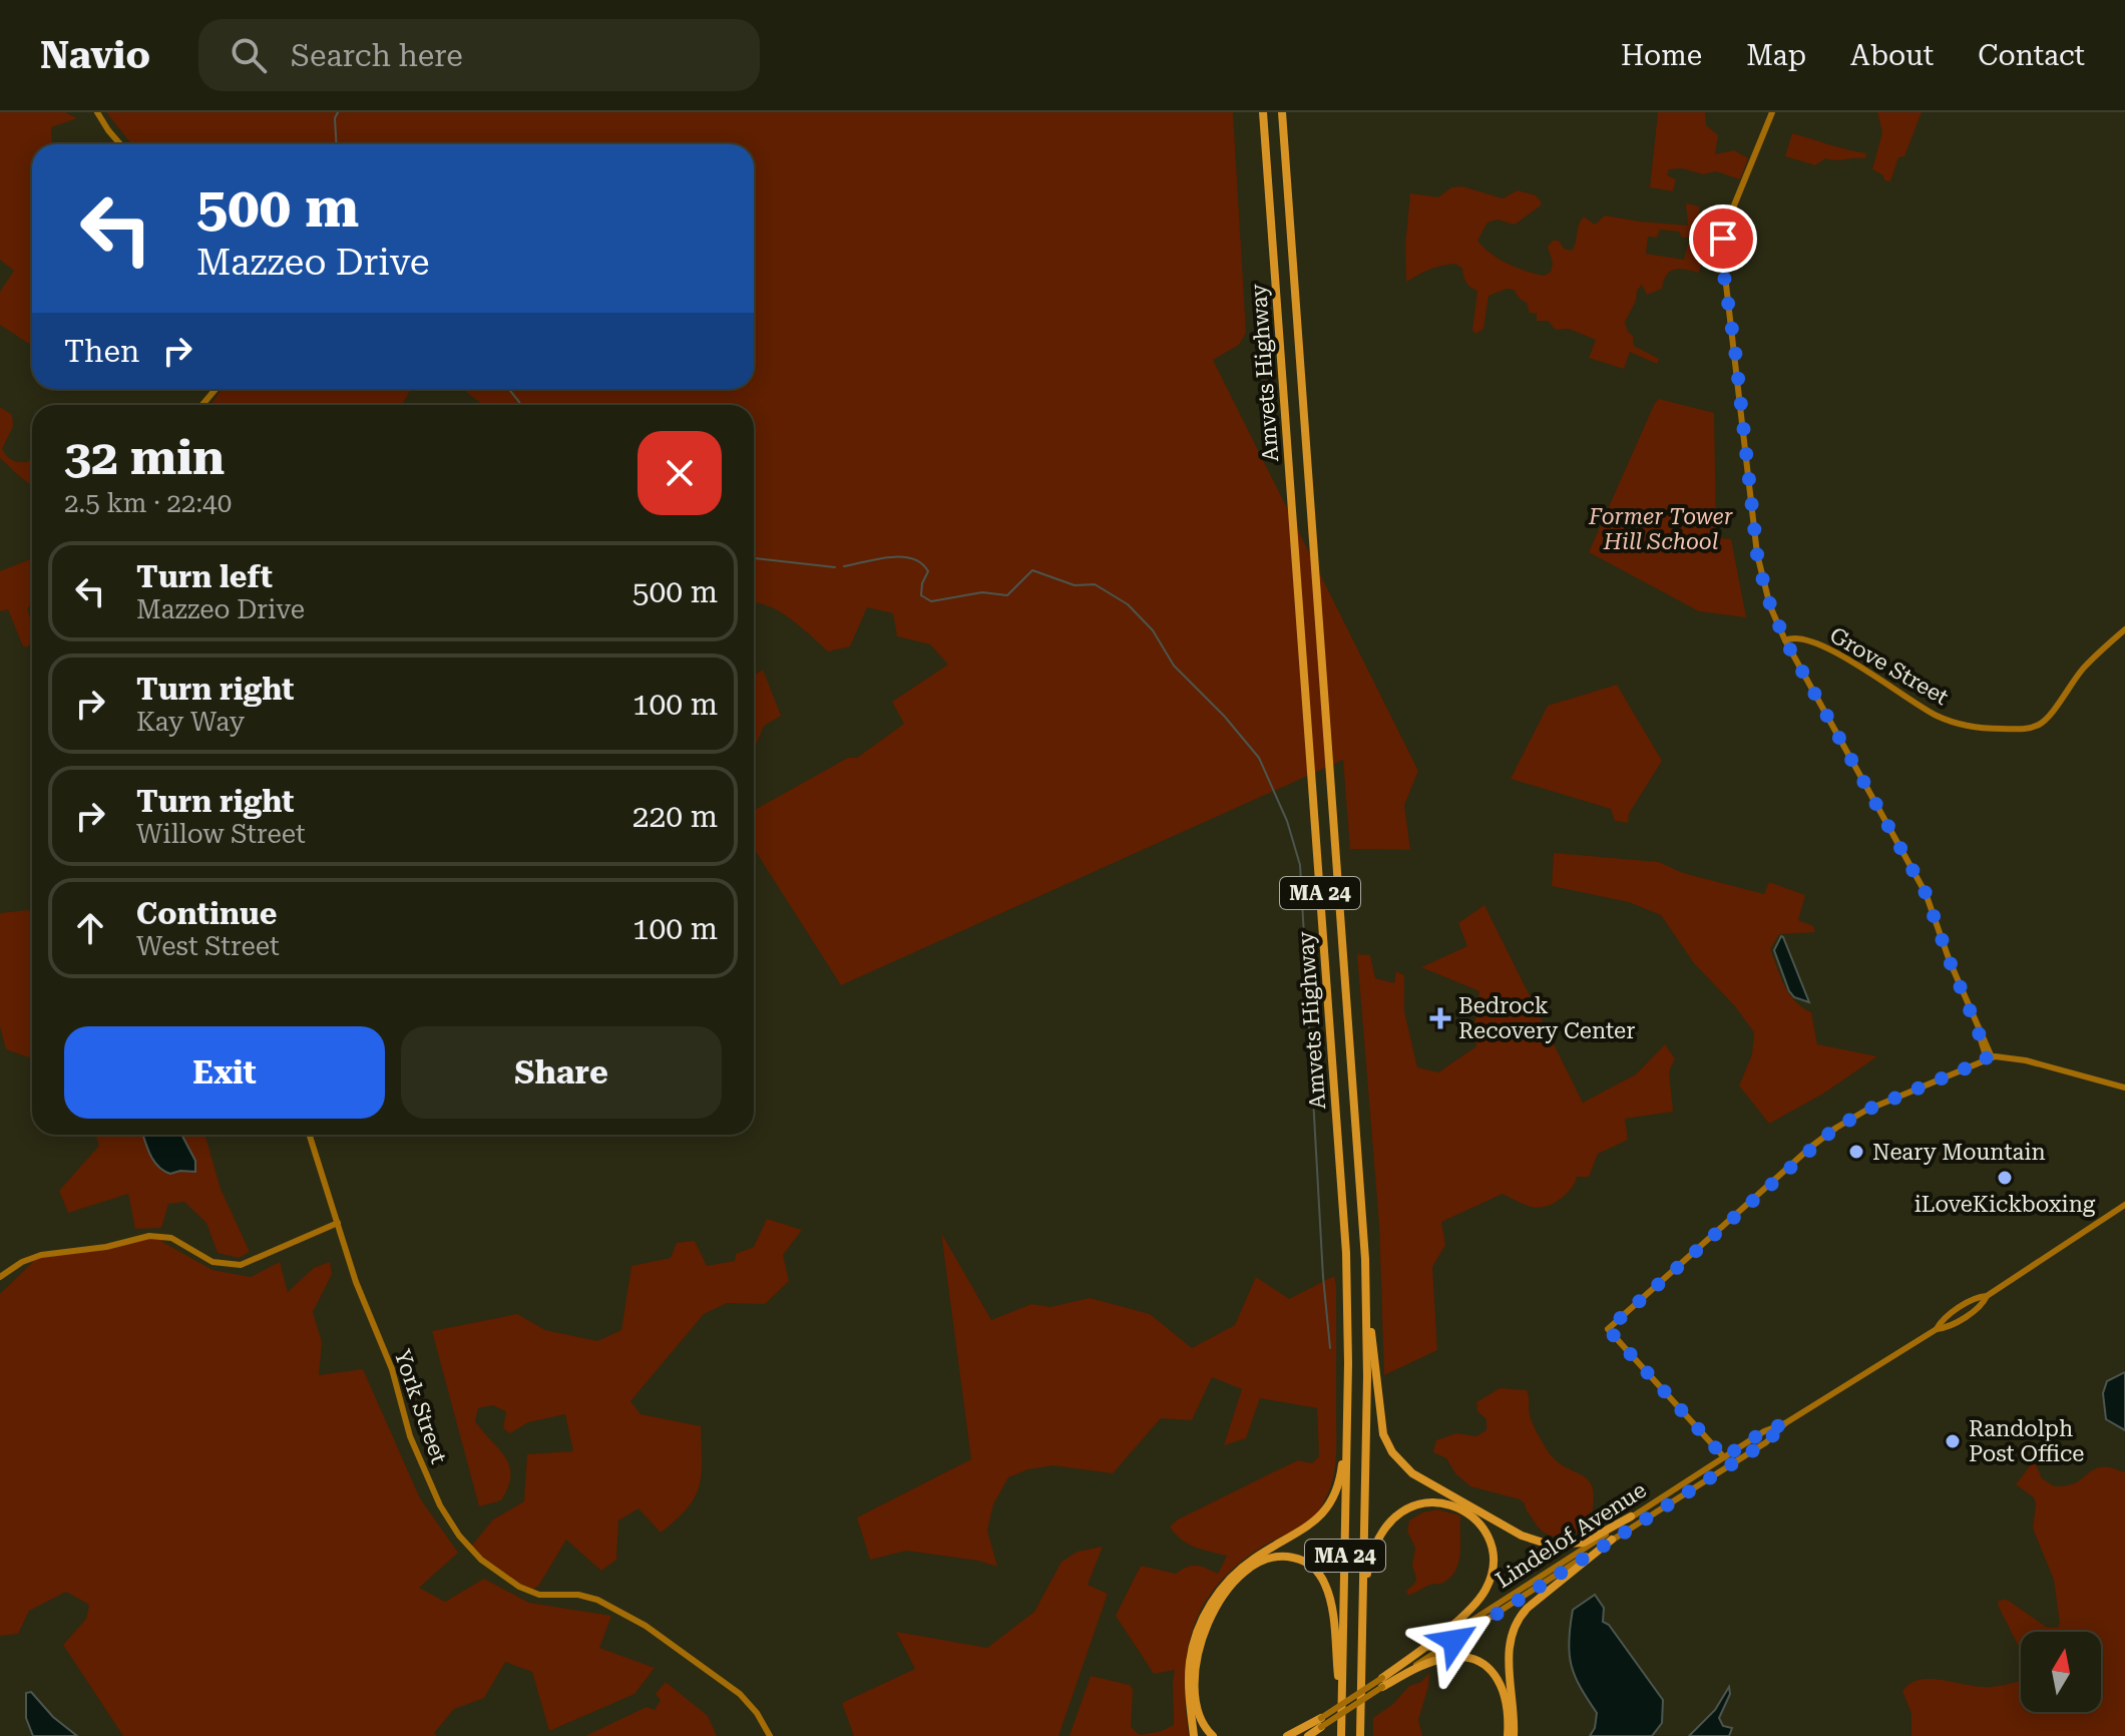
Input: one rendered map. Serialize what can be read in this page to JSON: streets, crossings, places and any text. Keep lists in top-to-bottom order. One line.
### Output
{"streets":{"highway":["Amvets Highway","MA 24"],"main road":["Grove Street","York Street","Lindelof Avenue"]},"parks":["Former Tower Hill School"],"places":{"health":["Bedrock Recovery Center"],"other":["Neary Mountain","iLoveKickboxing","Randolph Post Office"]},"north":"top","page":{"header":"Navio","search":"Search here","nav":["Home","Map","About","Contact"],"turn":["500 m","Mazzeo Drive"],"then":"Then","heading":["32 min","2.5 km · 22:40"],"list":[{"name":"Turn left","note":"Mazzeo Drive","value":"500 m"},{"name":"Turn right","note":"Kay Way","value":"100 m"},{"name":"Turn right","note":"Willow Street","value":"220 m"},{"name":"Continue","note":"West Street","value":"100 m"}],"buttons":["Exit","Share"]}}
